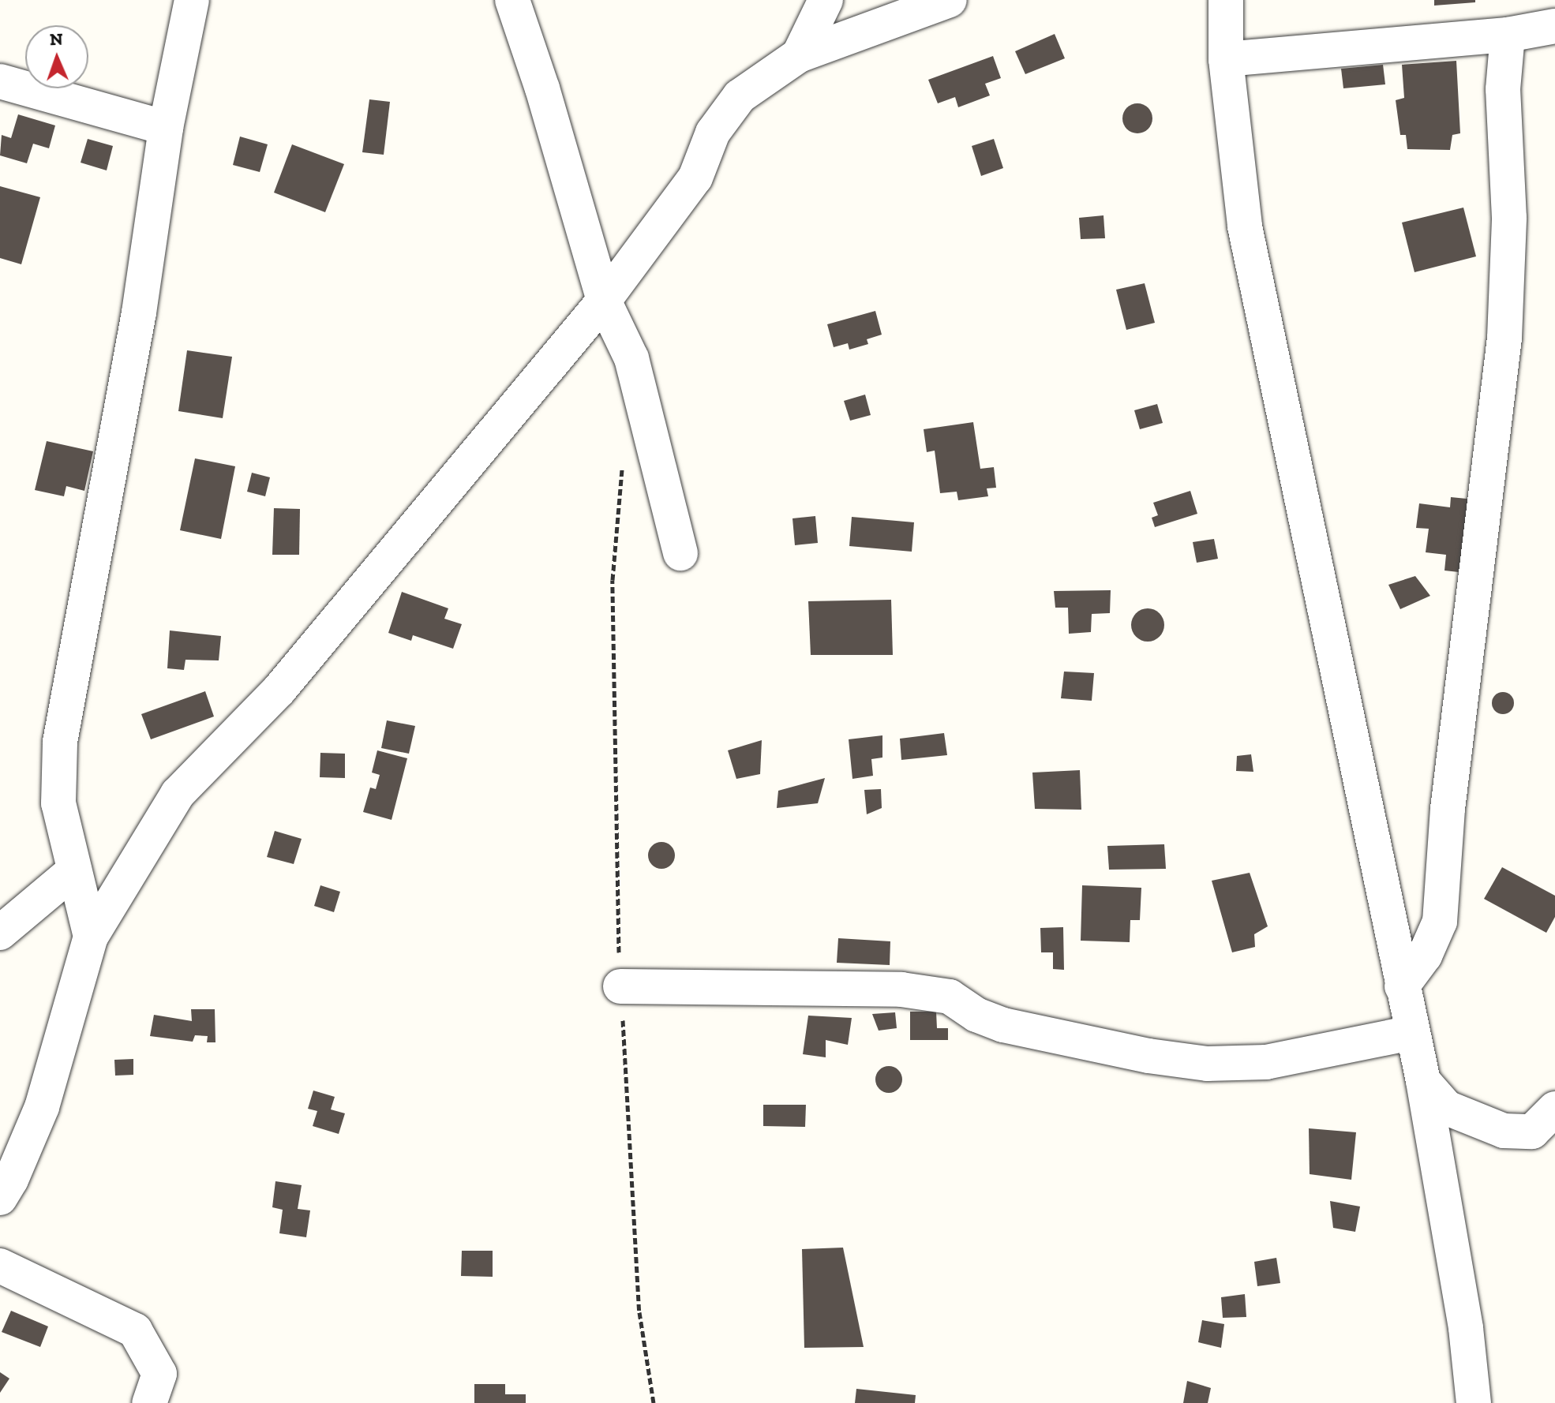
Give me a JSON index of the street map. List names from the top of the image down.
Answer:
{
  "north": "top"
}
